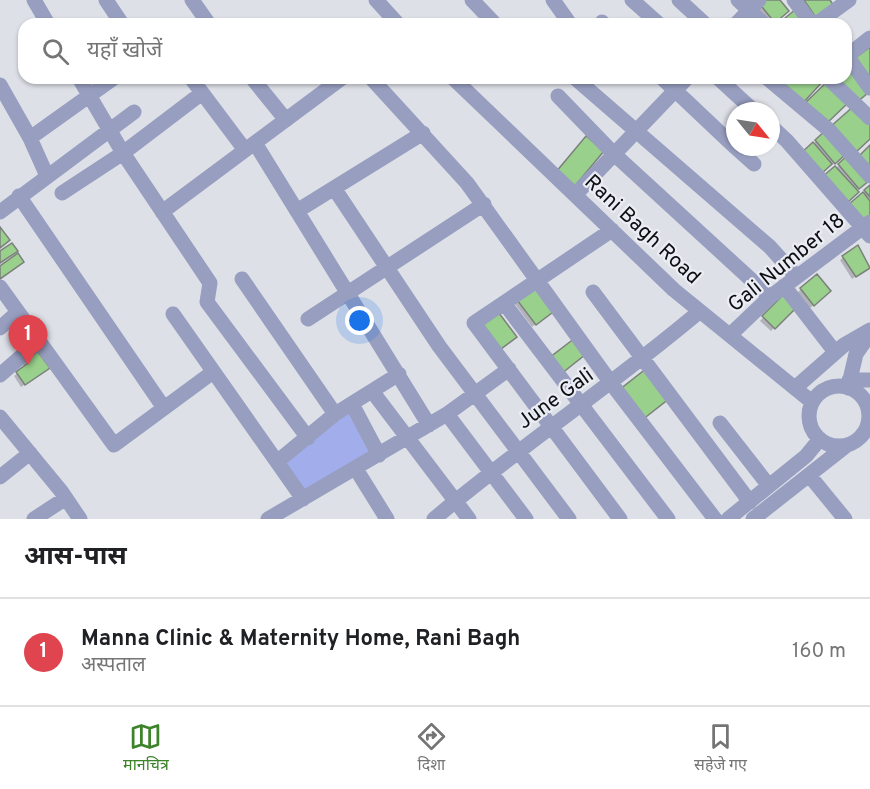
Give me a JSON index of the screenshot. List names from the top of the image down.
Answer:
{
  "streets": {
    "street": ["Rani Bagh Road", "Gali Number 18", "June Gali"]
  },
  "crossings": [
    ["Rani Bagh Road", "Gali Number 18"],
    ["Rani Bagh Road", "June Gali"]
  ],
  "north": "bottom right",
  "page": {
    "search": "यहाँ खोजें",
    "pins": "1",
    "heading": "आस-पास",
    "list": [
      {
        "mark": "1",
        "name": "Manna Clinic & Maternity Home, Rani Bagh",
        "note": "अस्पताल",
        "value": "160 m"
      }
    ],
    "nav": ["मानचित्र", "दिशा", "सहेजे गए"]
  }
}
